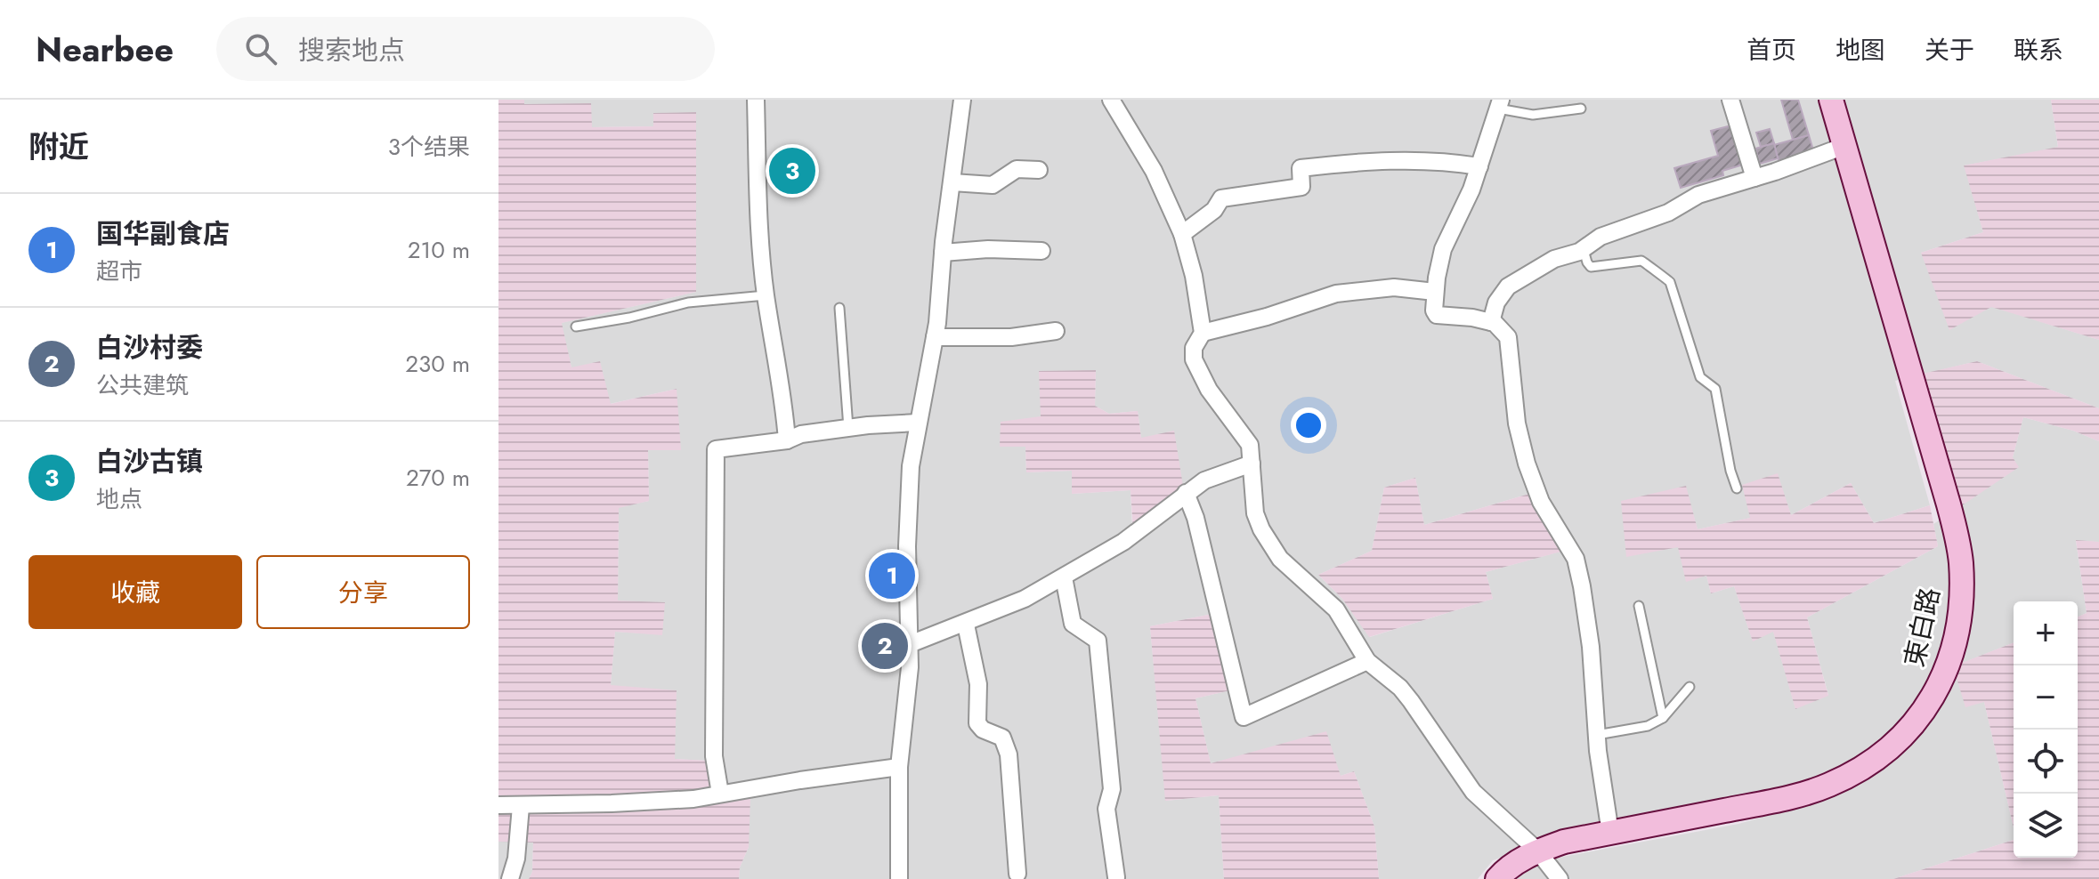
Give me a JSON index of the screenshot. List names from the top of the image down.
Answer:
{
  "streets": {
    "main road": ["束白路"]
  },
  "page": {
    "header": "Nearbee",
    "search": "搜索地点",
    "nav": [
      "首页",
      "地图",
      "关于",
      "联系"
    ],
    "heading": ["附近", "3个结果"],
    "pins": ["3", "1", "2"],
    "list": [
      {
        "mark": "1",
        "name": "国华副食店",
        "note": "超市",
        "value": "210 m"
      },
      {
        "mark": "2",
        "name": "白沙村委",
        "note": "公共建筑",
        "value": "230 m"
      },
      {
        "mark": "3",
        "name": "白沙古镇",
        "note": "地点",
        "value": "270 m"
      }
    ],
    "buttons": ["收藏", "分享"],
    "map_buttons": ["+", "−"]
  }
}
